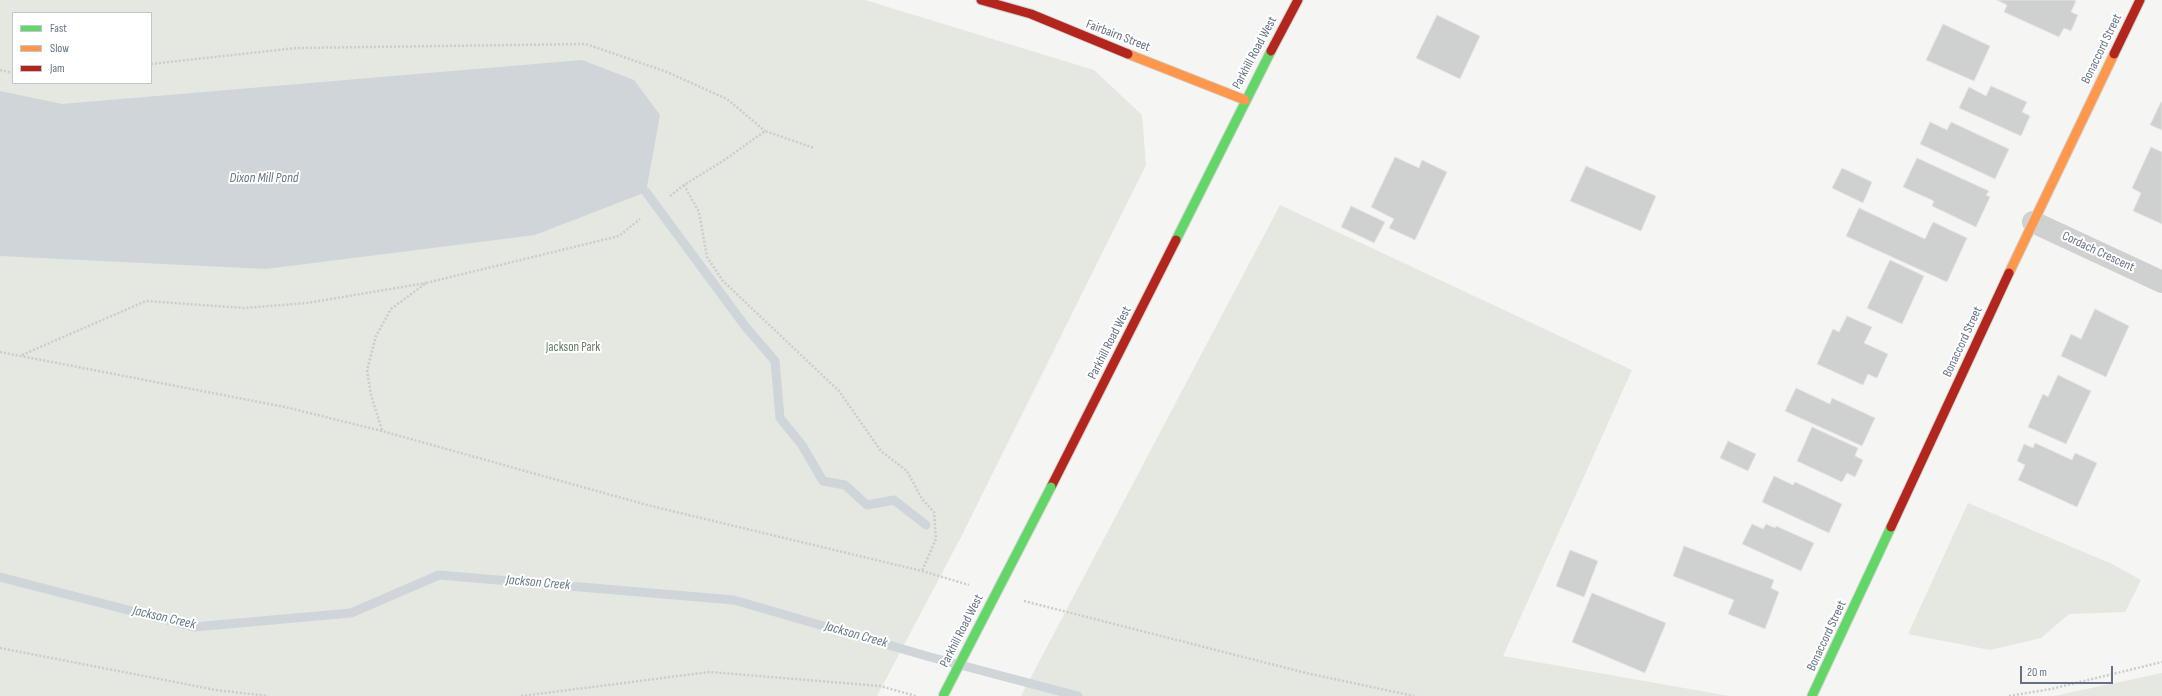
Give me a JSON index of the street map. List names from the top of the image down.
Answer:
{
  "streets": {
    "main road": ["Fairbairn Street", "Bonaccord Street", "Parkhill Road West"],
    "street": ["Cordach Crescent"]
  },
  "crossings": [
    ["Fairbairn Street", "Parkhill Road West"],
    ["Bonaccord Street", "Cordach Crescent"]
  ],
  "water": ["Dixon Mill Pond", "Jackson Creek"],
  "parks": ["Jackson Park"],
  "legend": ["Fast", "Slow", "Jam"],
  "scale_bar": "20 m"
}
